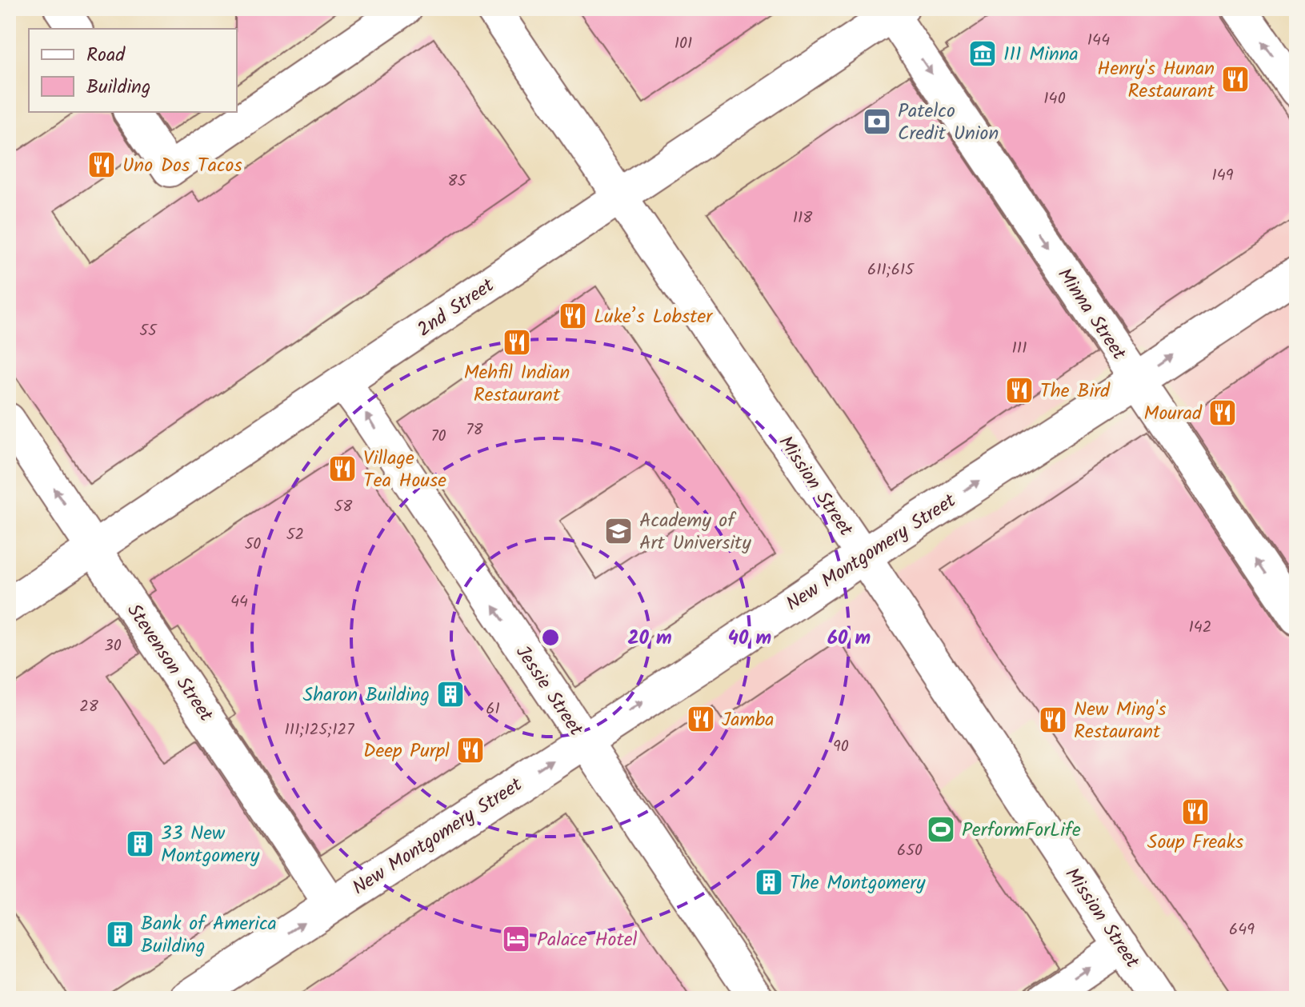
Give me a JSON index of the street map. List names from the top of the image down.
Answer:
{
  "streets": {
    "main road": ["New Montgomery Street"],
    "street": [
      "2nd Street",
      "Minna Street",
      "Mission Street",
      "Stevenson Street",
      "Jessie Street"
    ]
  },
  "crossings": [
    ["2nd Street", "Minna Street"],
    ["2nd Street", "Mission Street"],
    ["2nd Street", "Stevenson Street"],
    ["2nd Street", "Jessie Street"],
    ["Minna Street", "New Montgomery Street"],
    ["Mission Street", "New Montgomery Street"],
    ["New Montgomery Street", "Stevenson Street"],
    ["New Montgomery Street", "Jessie Street"]
  ],
  "one_way": ["New Montgomery Street", "Jessie Street"],
  "places": {
    "museum": ["111 Minna"],
    "restaurant": [
      "Henry's Hunan Restaurant",
      "Uno Dos Tacos",
      "Luke’s Lobster",
      "Mehfil Indian Restaurant",
      "The Bird",
      "Mourad",
      "Village Tea House",
      "Jamba",
      "New Ming's Restaurant",
      "Deep Purpl",
      "Soup Freaks"
    ],
    "bank": ["Patelco Credit Union"],
    "school or university": ["Academy of Art University"],
    "building": [
      "Sharon Building",
      "33 New Montgomery",
      "The Montgomery",
      "Bank of America Building"
    ],
    "sports": ["PerformForLife"],
    "hotel": ["Palace Hotel"]
  },
  "house_numbers": [
    "144",
    "101",
    "140",
    "149",
    "85",
    "118",
    "611;615",
    "55",
    "111",
    "78",
    "70",
    "58",
    "52",
    "50",
    "44",
    "142",
    "30",
    "28",
    "61",
    "111;125;127",
    "90",
    "650",
    "649"
  ],
  "legend": ["Road", "Building"],
  "rings": ["20 m", "40 m", "60 m"]
}
